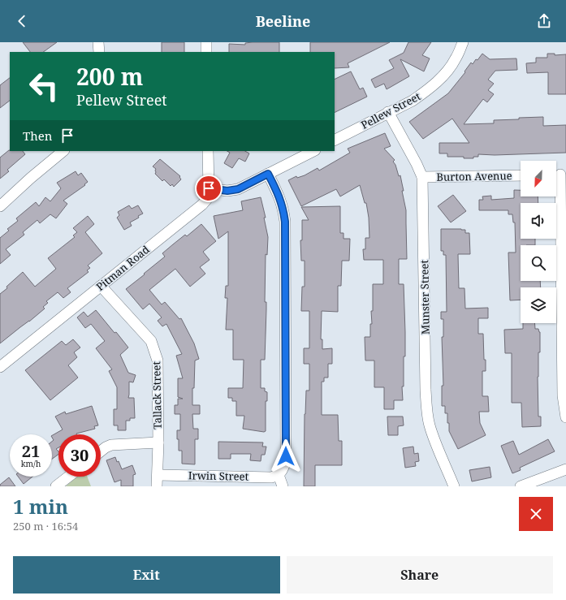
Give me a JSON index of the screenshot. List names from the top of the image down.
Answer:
{
  "streets": {
    "street": [
      "Pellew Street",
      "Burton Avenue",
      "Pitman Road",
      "Munster Street",
      "Tallack Street",
      "Irwin Street"
    ]
  },
  "crossings": [
    ["Pellew Street", "Munster Street"],
    ["Burton Avenue", "Munster Street"],
    ["Pitman Road", "Tallack Street"],
    ["Tallack Street", "Irwin Street"]
  ],
  "north": "bottom left",
  "page": {
    "header": "Beeline",
    "turn": ["200 m", "Pellew Street"],
    "then": "Then",
    "speed": "21 km/h",
    "limit": "30",
    "heading": ["1 min", "250 m · 16:54"],
    "buttons": ["Exit", "Share"]
  }
}
